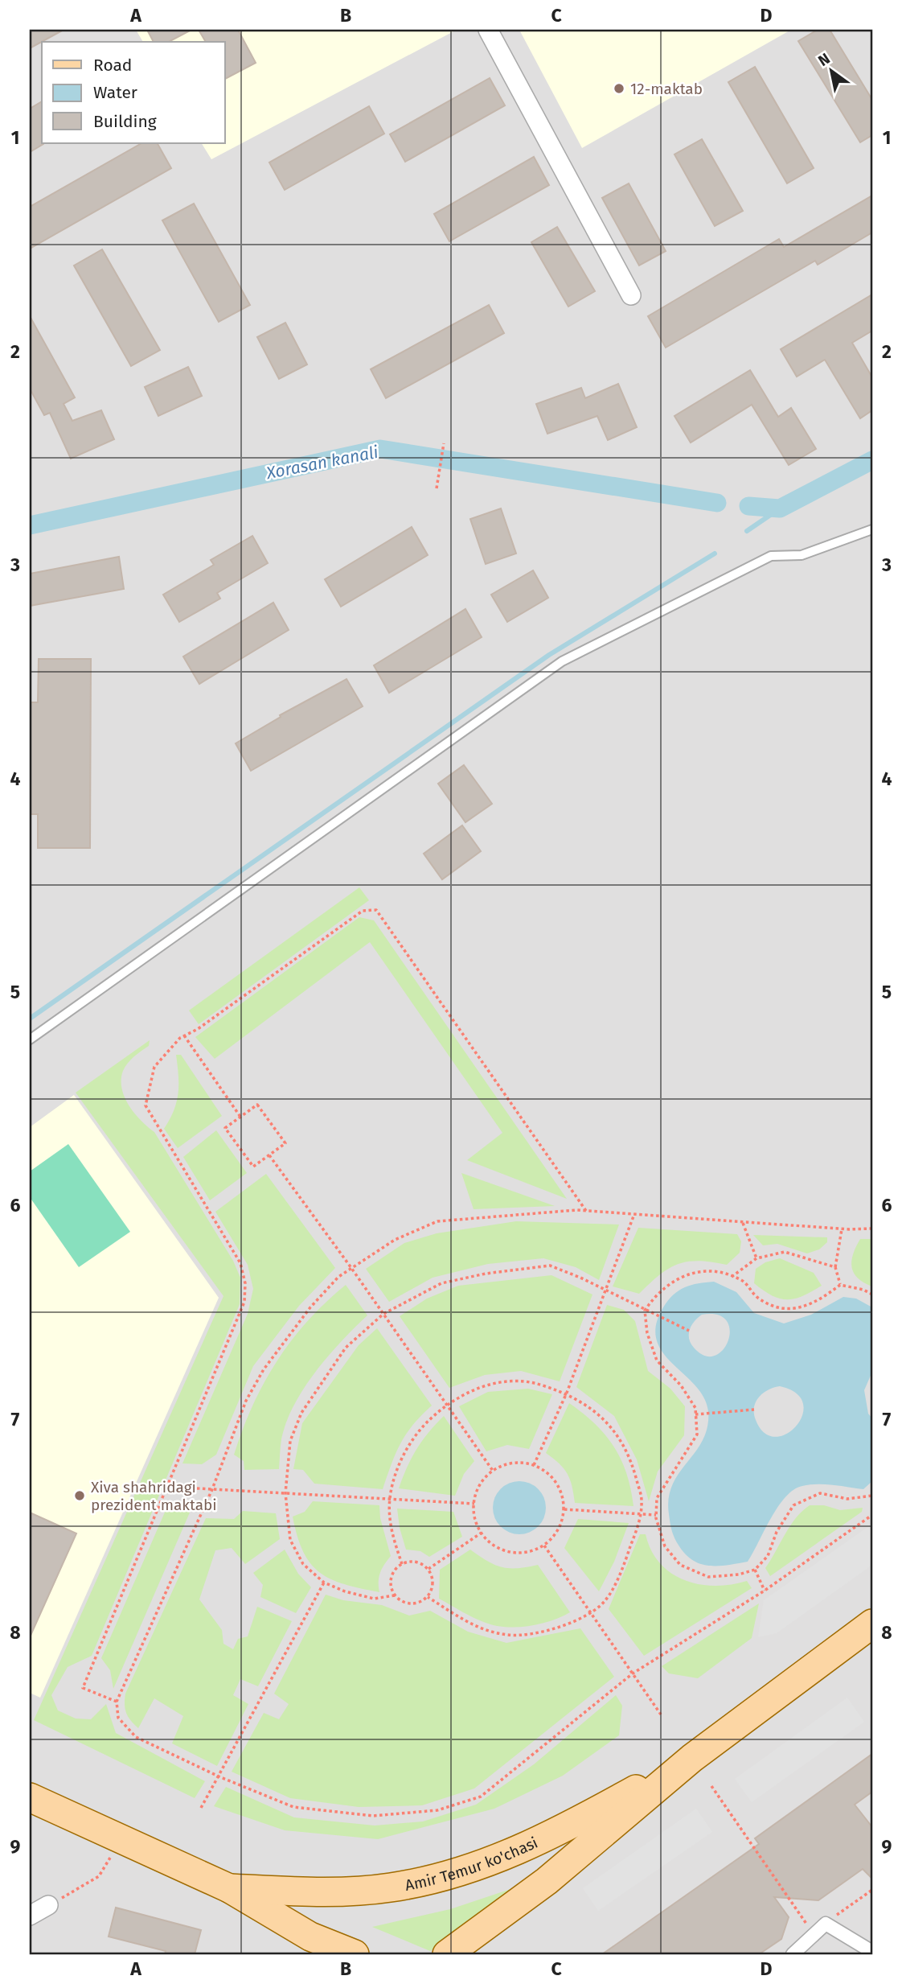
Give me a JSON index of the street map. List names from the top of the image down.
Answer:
{
  "streets": {
    "main road": ["Amir Temur ko'chasi"]
  },
  "water": ["Xorasan kanali"],
  "places": ["12-maktab", "Xiva shahridagi prezident maktabi"],
  "legend": ["Road", "Water", "Building"],
  "north": "top left",
  "grid": {
    "columns": [
      "A",
      "B",
      "C",
      "D"
    ],
    "rows": [
      "1",
      "2",
      "3",
      "4",
      "5",
      "6",
      "7",
      "8",
      "9"
    ]
  }
}
